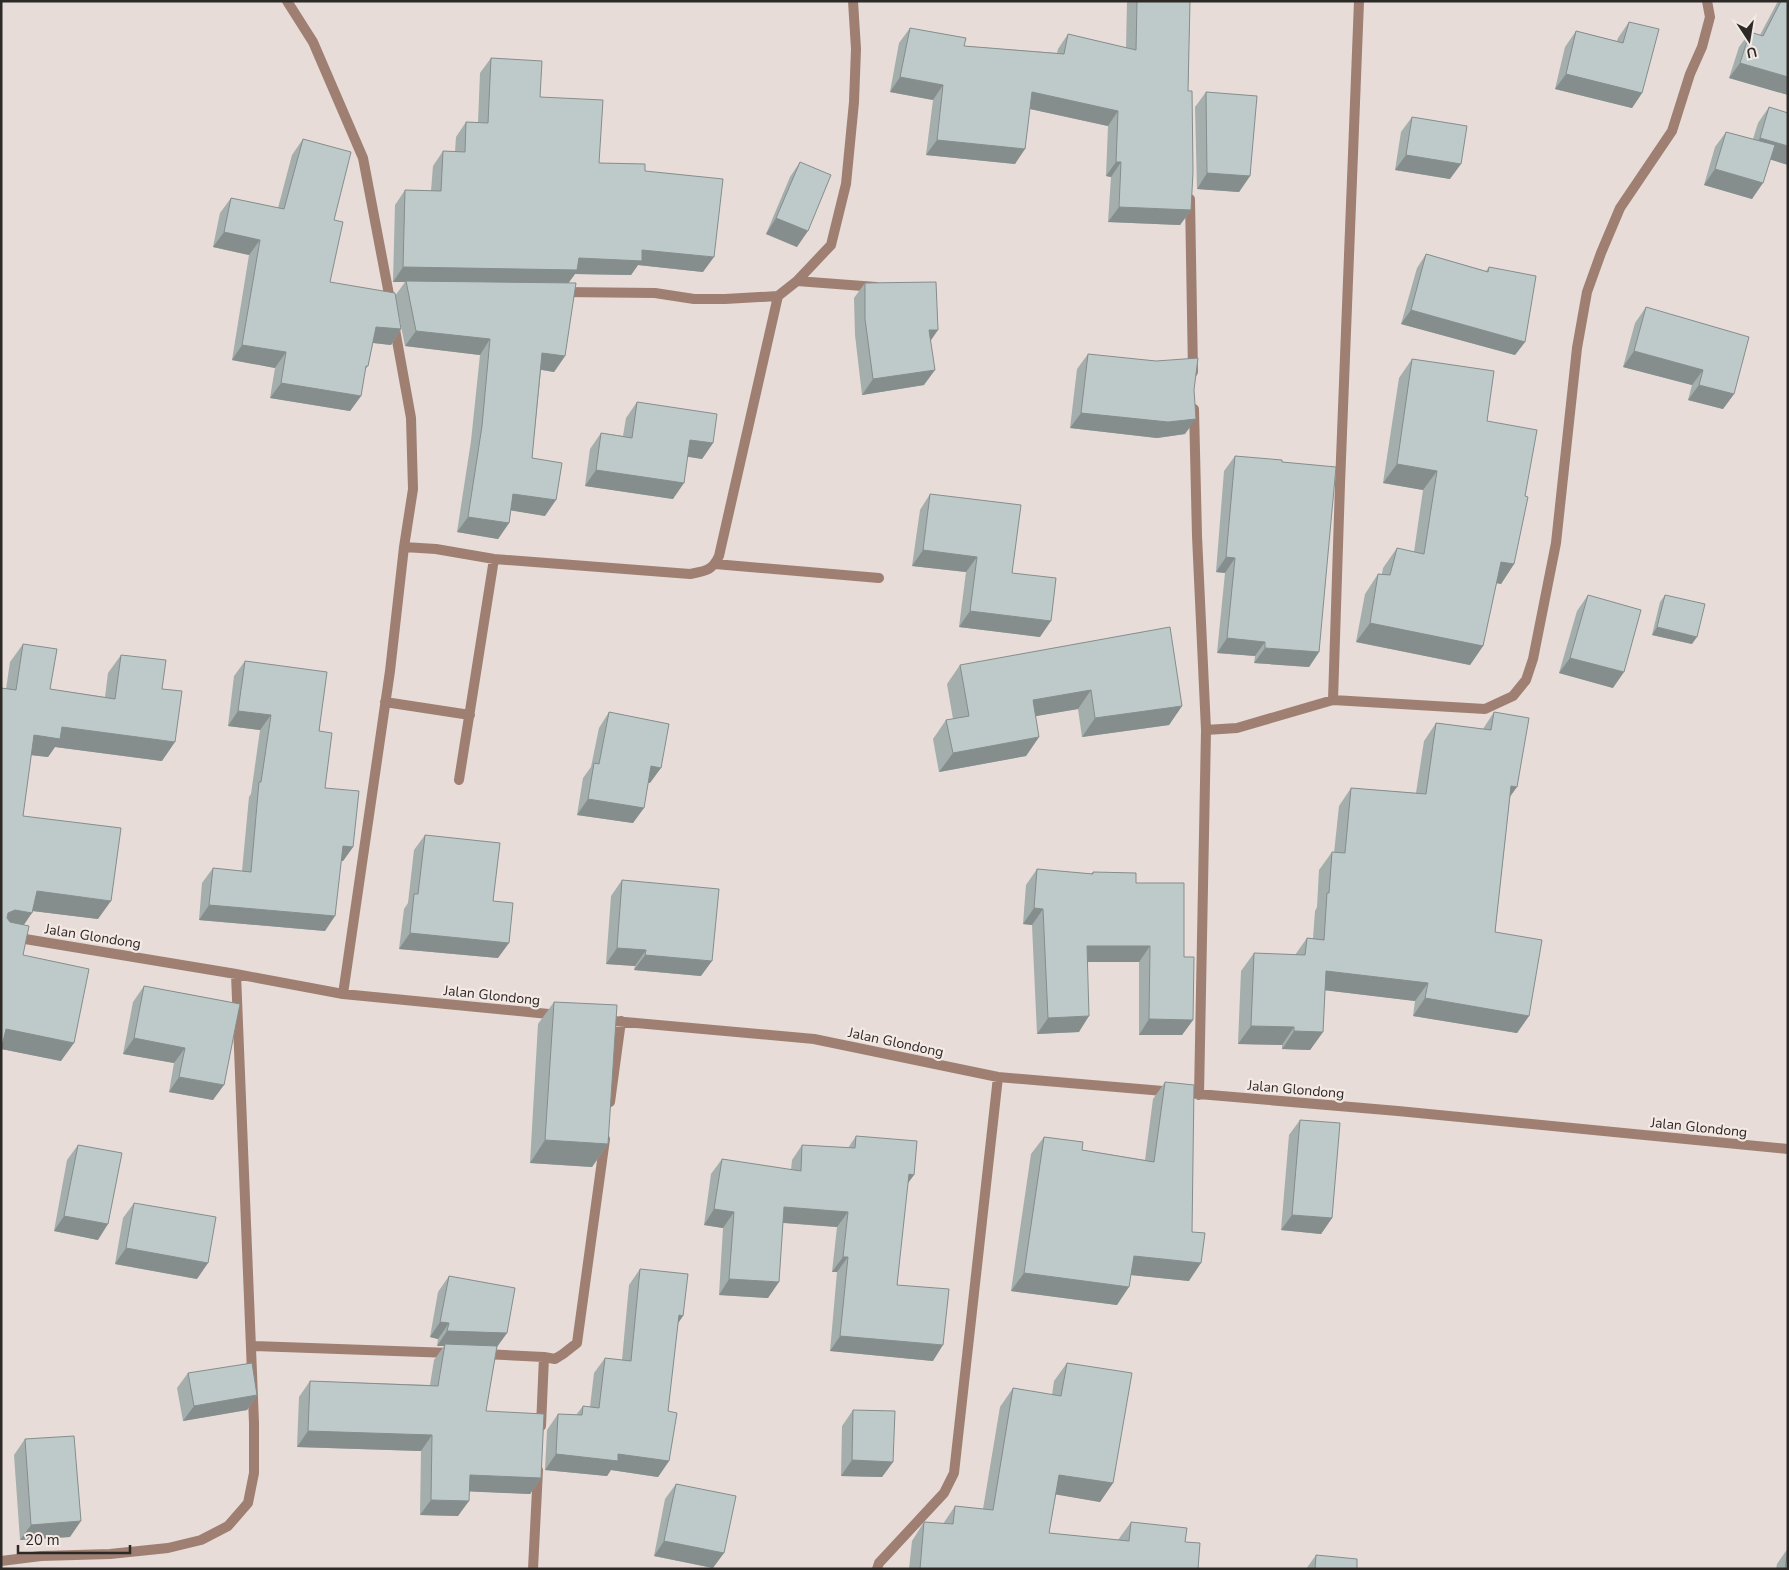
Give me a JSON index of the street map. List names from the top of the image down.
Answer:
{
  "streets": {
    "street": ["Jalan Glondong"]
  },
  "scale_bar": "20 m",
  "north": "bottom"
}
